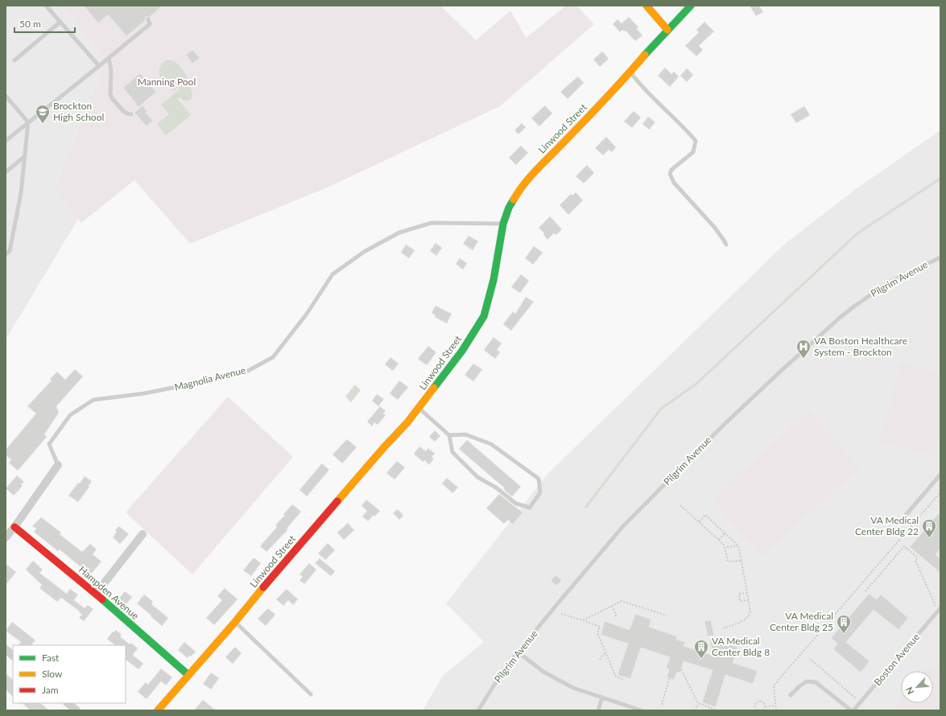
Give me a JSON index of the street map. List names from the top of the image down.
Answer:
{
  "streets": {
    "street": ["Linwood Street", "Magnolia Avenue", "Hampden Avenue"],
    "lane": ["Pilgrim Avenue", "Boston Avenue"]
  },
  "crossings": [
    ["Linwood Street", "Magnolia Avenue"],
    ["Linwood Street", "Hampden Avenue"],
    ["Magnolia Avenue", "Hampden Avenue"]
  ],
  "parks": ["Manning Pool"],
  "places": {
    "school or university": ["Brockton High School"],
    "hospital": ["VA Boston Healthcare System - Brockton"],
    "building": ["VA Medical Center Bldg 22", "VA Medical Center Bldg 25", "VA Medical Center Bldg 8"]
  },
  "legend": ["Fast", "Slow", "Jam"],
  "scale_bar": "50 m",
  "north": "bottom left"
}
